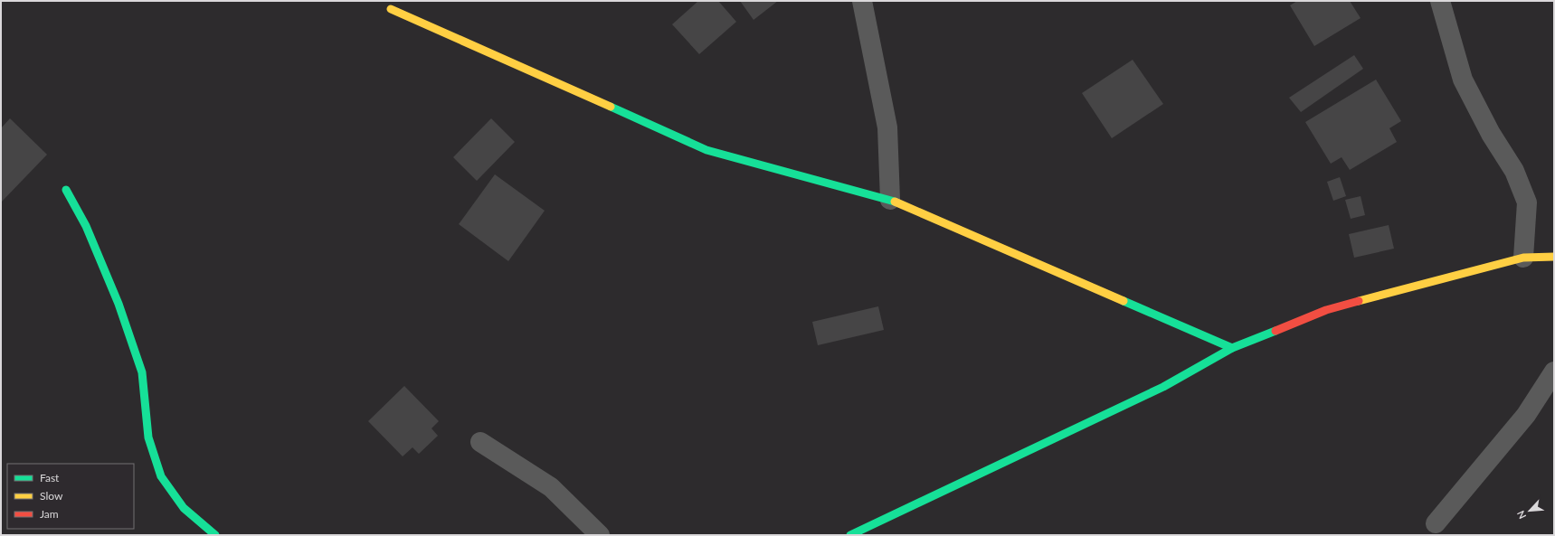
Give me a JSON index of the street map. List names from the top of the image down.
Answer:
{
  "legend": ["Fast", "Slow", "Jam"],
  "north": "bottom left"
}
